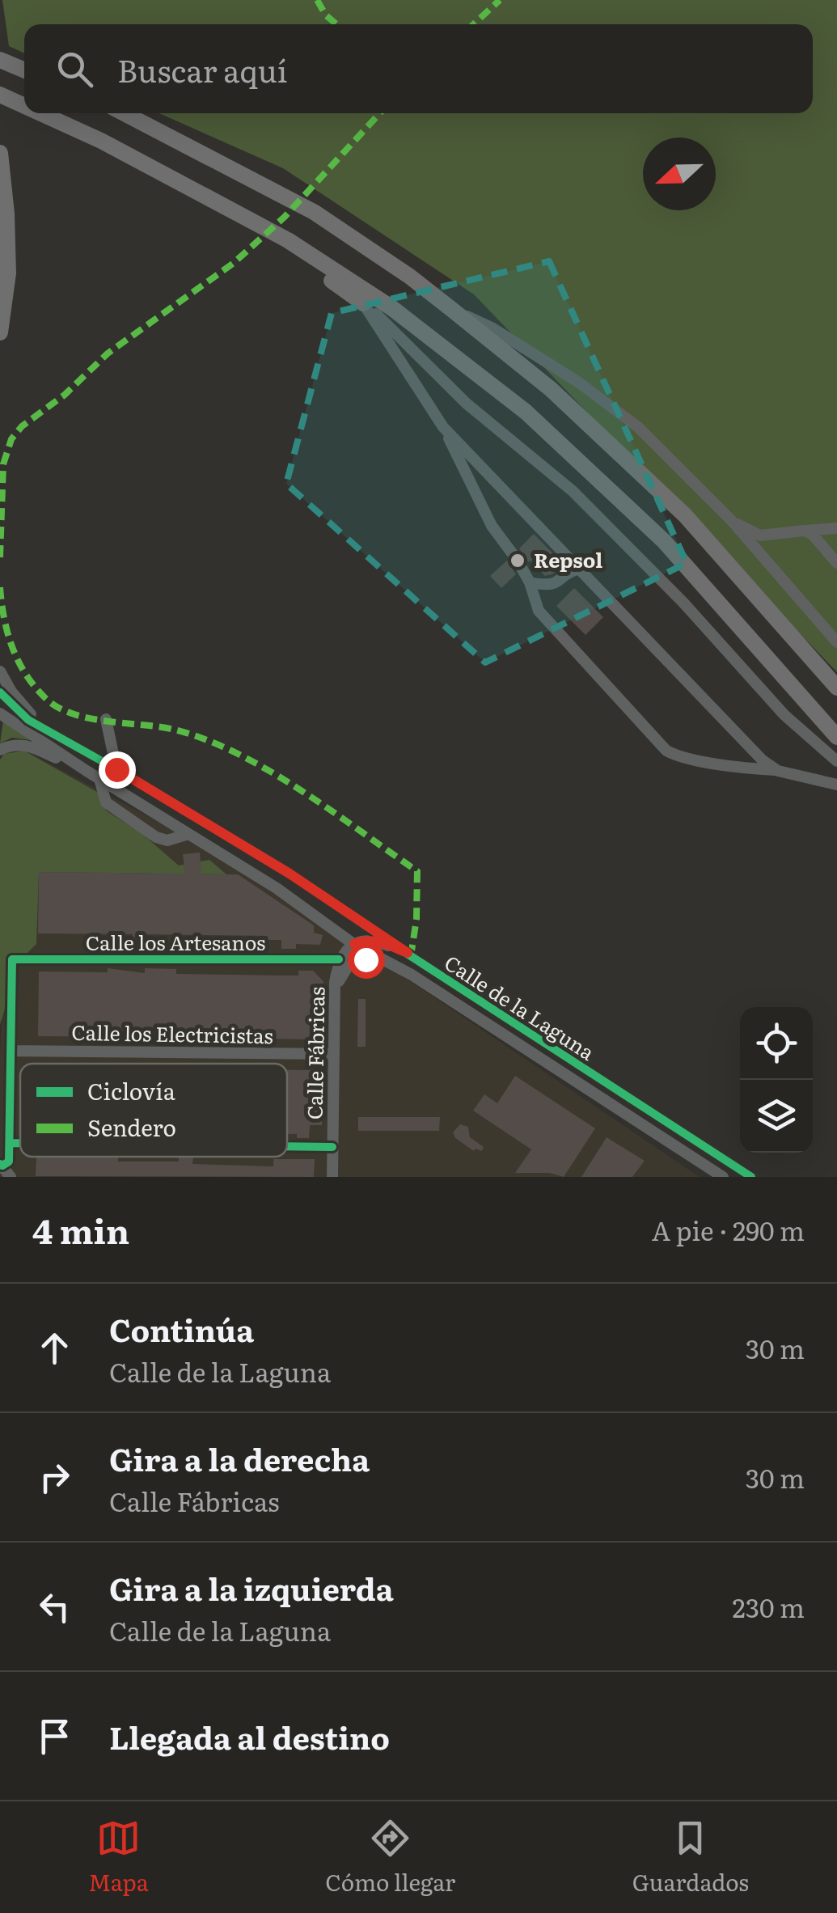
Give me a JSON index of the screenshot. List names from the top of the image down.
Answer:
{
  "streets": {
    "street": [
      "Calle los Artesanos",
      "Calle de la Laguna",
      "Calle los Electricistas",
      "Calle Fábricas"
    ]
  },
  "crossings": [
    ["Calle los Artesanos", "Calle los Electricistas"],
    ["Calle los Artesanos", "Calle Fábricas"],
    ["Calle de la Laguna", "Calle Fábricas"],
    ["Calle los Electricistas", "Calle Fábricas"]
  ],
  "places": ["Repsol"],
  "legend": ["Ciclovía", "Sendero"],
  "north": "left",
  "page": {
    "search": "Buscar aquí",
    "heading": ["4 min", "A pie · 290 m"],
    "list": [
      ["Continúa", "Calle de la Laguna", "30 m"],
      ["Gira a la derecha", "Calle Fábricas", "30 m"],
      ["Gira a la izquierda", "Calle de la Laguna", "230 m"],
      "Llegada al destino"
    ],
    "nav": ["Mapa", "Cómo llegar", "Guardados"]
  }
}
